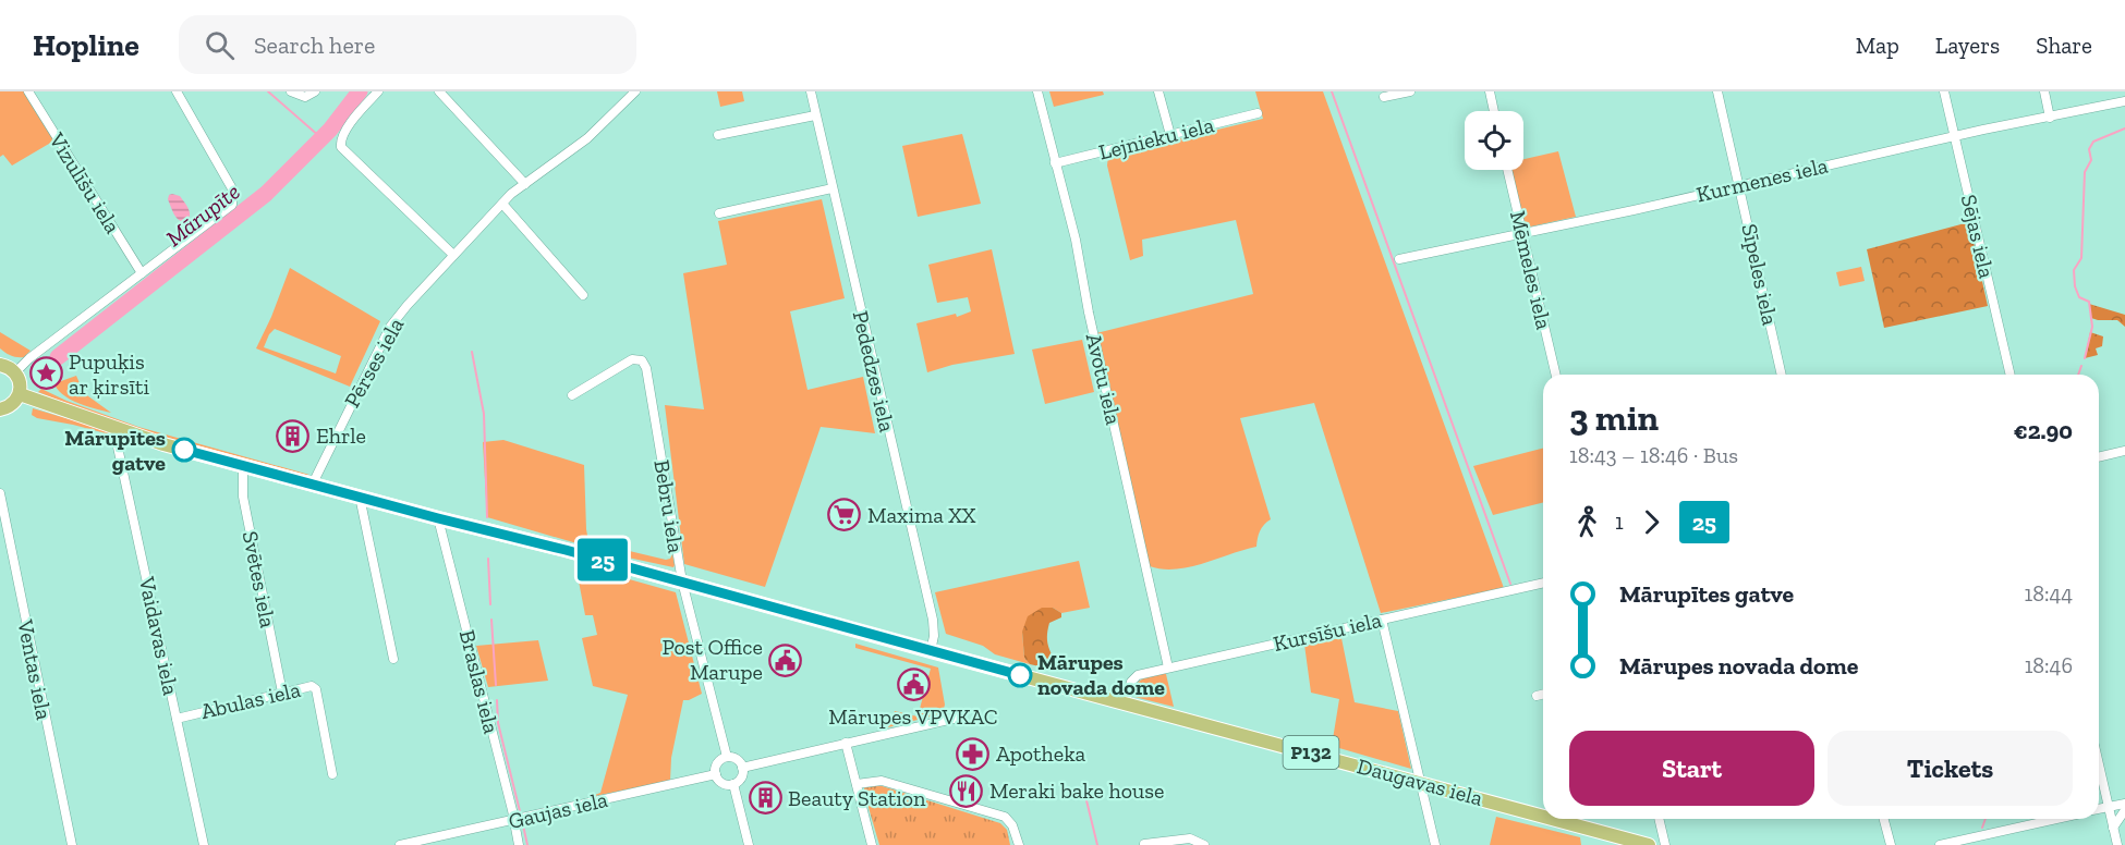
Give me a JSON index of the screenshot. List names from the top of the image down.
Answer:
{
  "streets": {
    "main road": ["P132", "Daugavas iela"],
    "street": [
      "Lejnieku iela",
      "Kurmenes iela",
      "Vizulīšu iela",
      "Sējas iela",
      "Mēmeles iela",
      "Sīpeles iela",
      "Pērses iela",
      "Pededzes iela",
      "Avotu iela",
      "Bebru iela",
      "Svētes iela",
      "Kursīšu iela",
      "Vaidavas iela",
      "Ventas iela",
      "Braslas iela",
      "Abulas iela",
      "Gaujas iela"
    ]
  },
  "crossings": [
    ["Lejnieku iela", "Avotu iela"],
    ["Kurmenes iela", "Sējas iela"],
    ["Kurmenes iela", "Mēmeles iela"],
    ["Kurmenes iela", "Sīpeles iela"],
    ["Pērses iela", "Daugavas iela"],
    ["Pededzes iela", "Daugavas iela"],
    ["Avotu iela", "Kursīšu iela"],
    ["Bebru iela", "Daugavas iela"],
    ["Bebru iela", "Gaujas iela"],
    ["Svētes iela", "Abulas iela"],
    ["Svētes iela", "Daugavas iela"],
    ["Kursīšu iela", "Daugavas iela"],
    ["Vaidavas iela", "Abulas iela"],
    ["Vaidavas iela", "Daugavas iela"],
    ["Braslas iela", "Daugavas iela"],
    ["Braslas iela", "Gaujas iela"]
  ],
  "water": ["Mārupīte"],
  "places": {
    "place": ["Pupuķis ar ķirsīti"],
    "building": ["Ehrle", "Beauty Station"],
    "other": ["Mārupītes gatve", "Mārupes novada dome"],
    "supermarket": ["Maxima XX"],
    "public building": ["Post Office Marupe", "Mārupes VPVKAC"],
    "pharmacy": ["Apotheka"],
    "restaurant": ["Meraki bake house"]
  },
  "lines": ["bus line 25"],
  "page": {
    "header": "Hopline",
    "search": "Search here",
    "nav": ["Map", "Layers", "Share"],
    "on_map": "25",
    "heading": ["3 min", "18:43 – 18:46 · Bus", "€2.90"],
    "legs": ["1", "25"],
    "list": [
      {
        "name": "Mārupītes gatve",
        "value": "18:44"
      },
      {
        "name": "Mārupes novada dome",
        "value": "18:46"
      }
    ],
    "buttons": ["Start", "Tickets"]
  }
}
